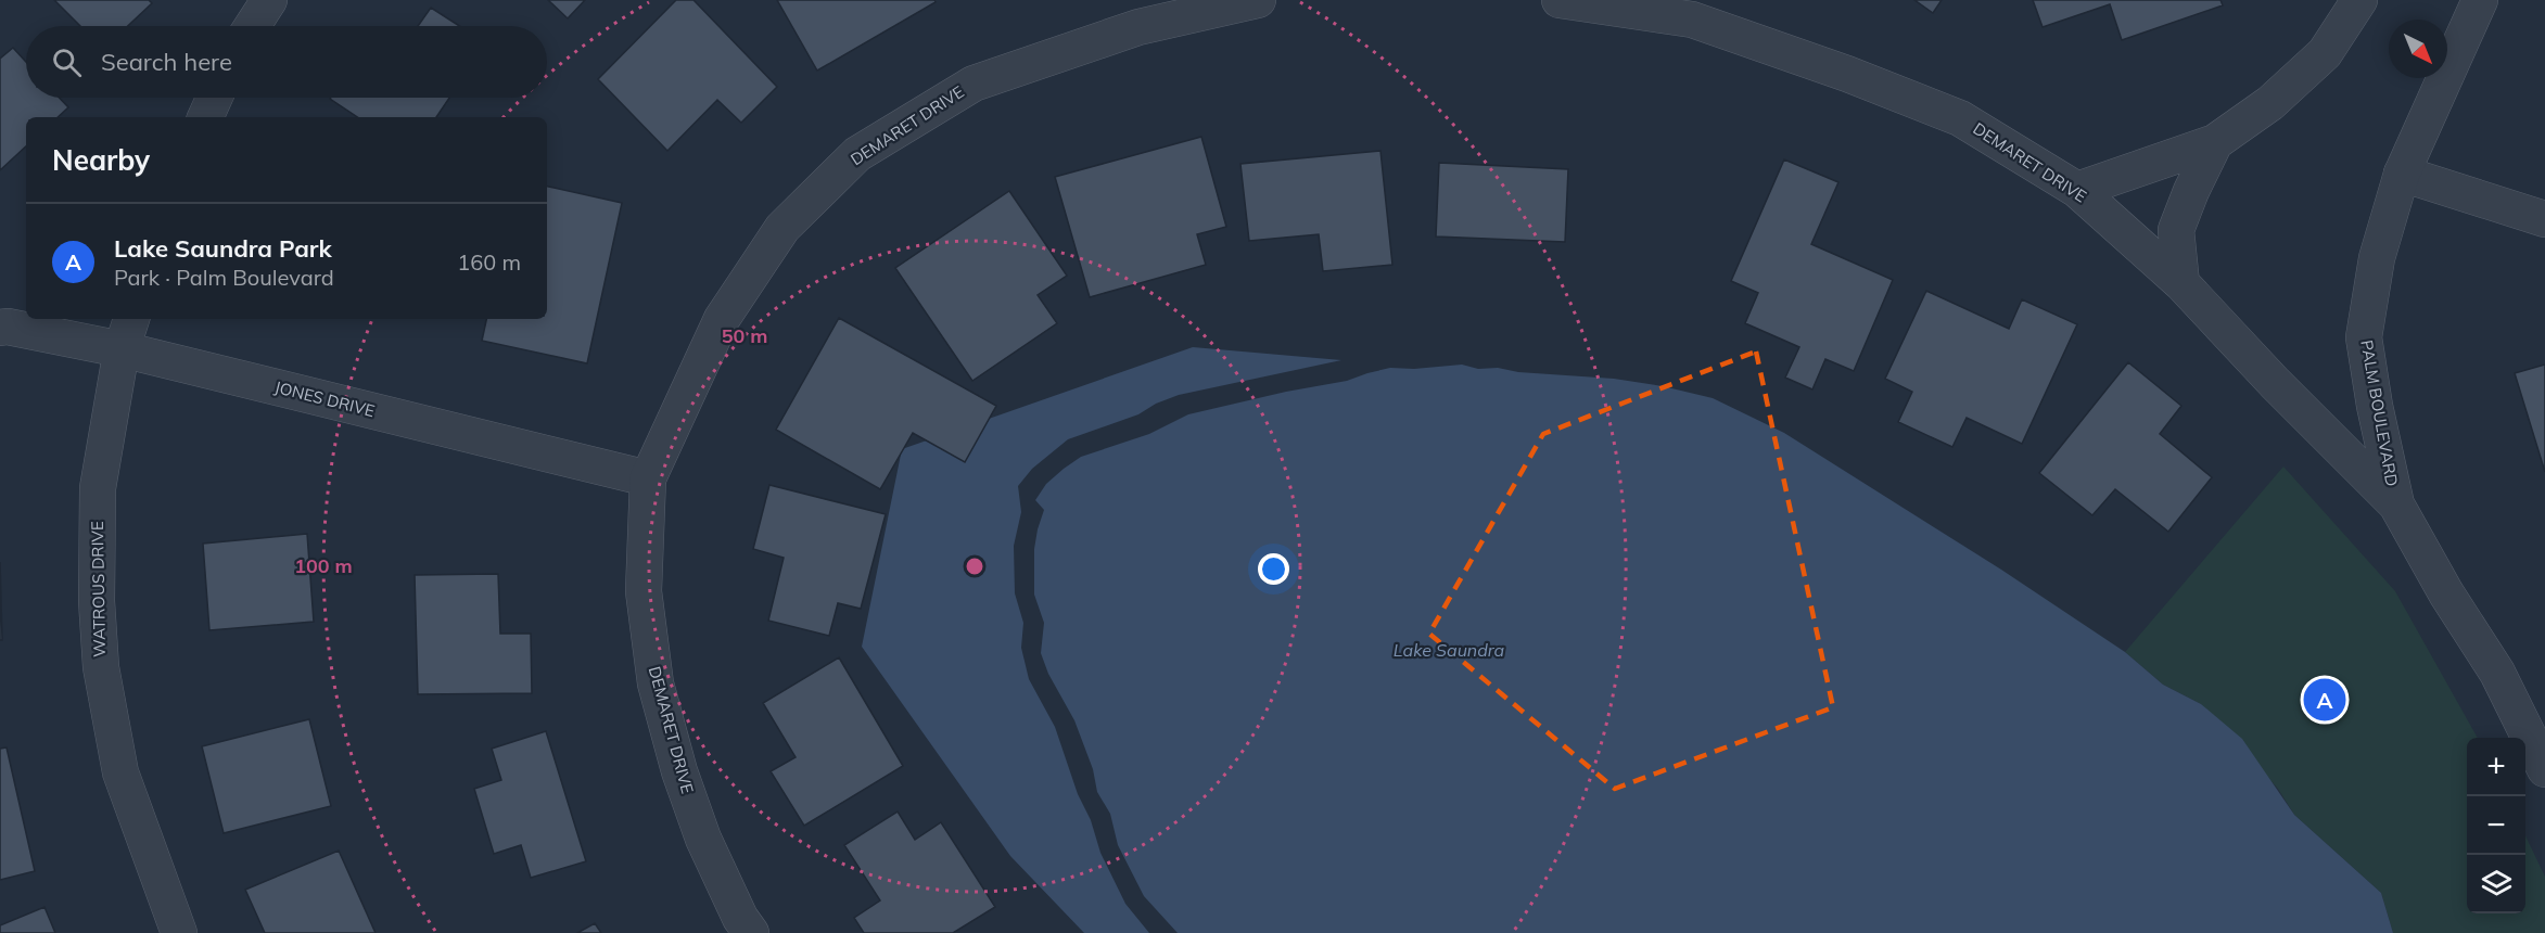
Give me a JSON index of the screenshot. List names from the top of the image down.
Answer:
{
  "streets": {
    "street": [
      "DEMARET DRIVE",
      "JONES DRIVE",
      "PALM BOULEVARD",
      "WATROUS DRIVE"
    ]
  },
  "crossings": [
    ["DEMARET DRIVE", "JONES DRIVE"],
    ["DEMARET DRIVE", "PALM BOULEVARD"],
    ["JONES DRIVE", "WATROUS DRIVE"]
  ],
  "water": ["Lake Saundra"],
  "north": "bottom right",
  "page": {
    "search": "Search here",
    "heading": "Nearby",
    "list": [
      {
        "mark": "A",
        "name": "Lake Saundra Park",
        "note": "Park · Palm Boulevard",
        "value": "160 m"
      }
    ],
    "pins": "A",
    "map_buttons": ["+", "−"]
  },
  "rings": ["50 m", "100 m"]
}
